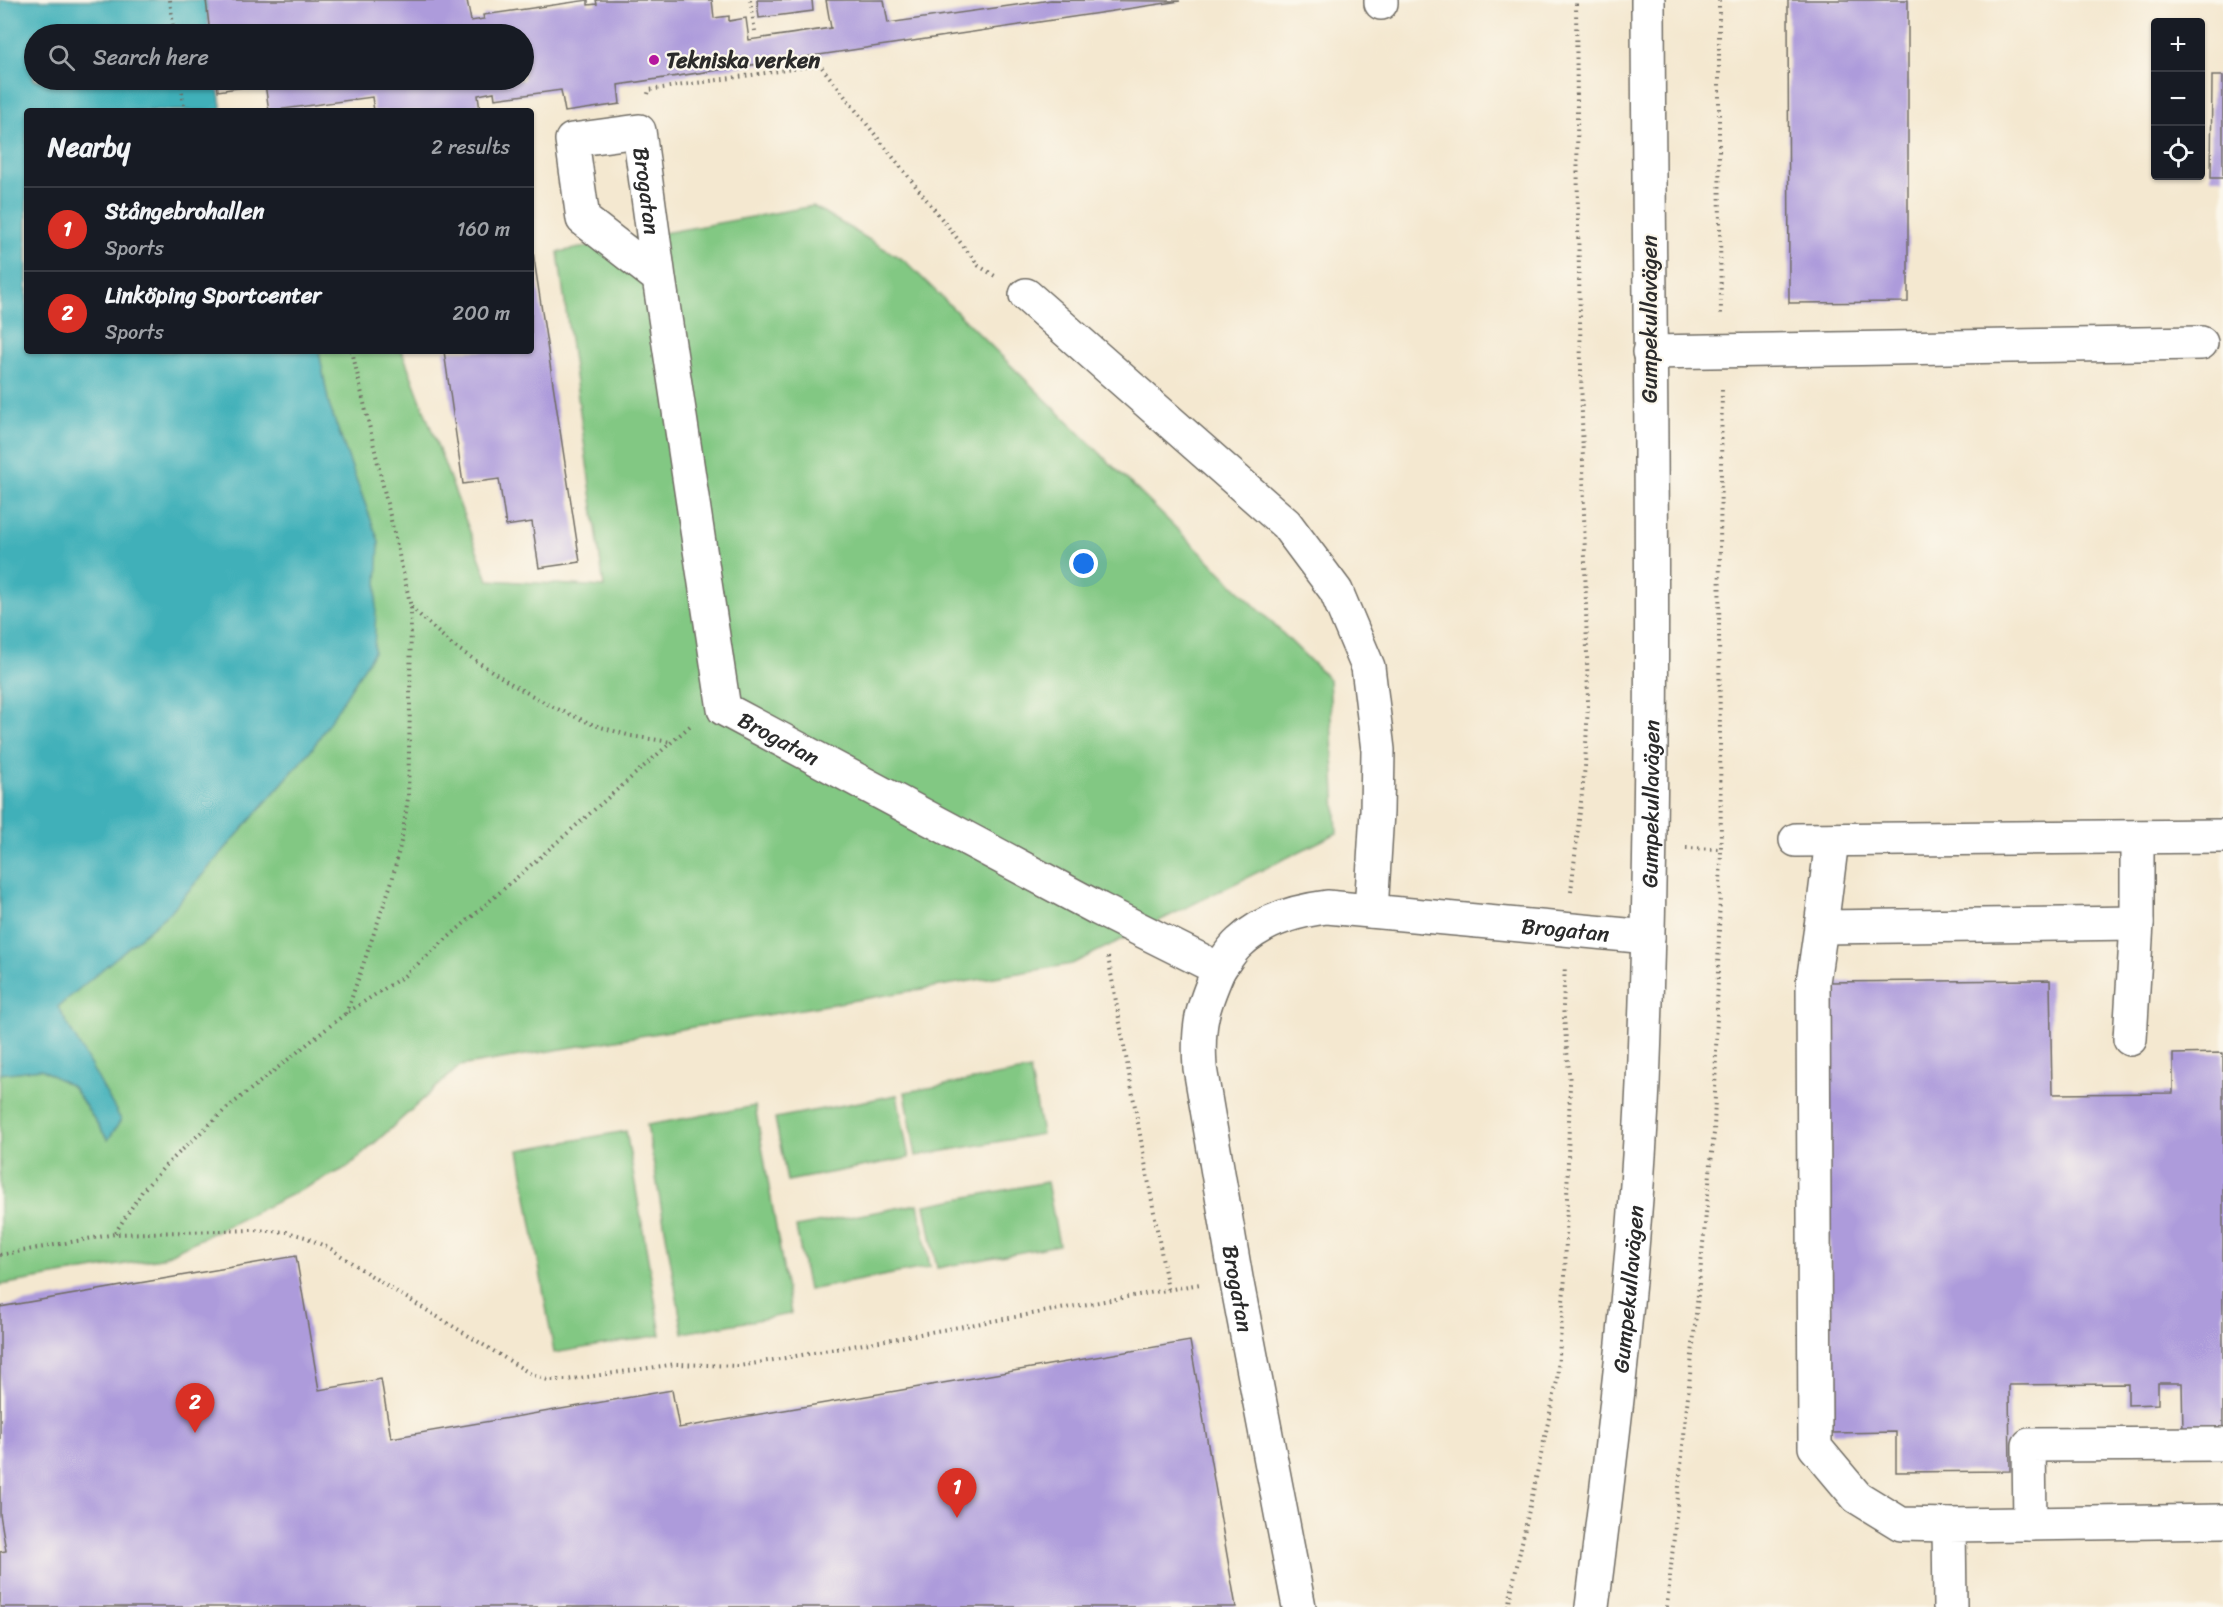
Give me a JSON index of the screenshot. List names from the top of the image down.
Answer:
{
  "streets": {
    "street": ["Brogatan", "Gumpekullavägen"]
  },
  "crossings": [
    ["Brogatan", "Gumpekullavägen"]
  ],
  "places": ["Tekniska verken"],
  "page": {
    "map_buttons": ["+", "−"],
    "search": "Search here",
    "heading": ["Nearby", "2 results"],
    "list": [
      {
        "mark": "1",
        "name": "Stångebrohallen",
        "note": "Sports",
        "value": "160 m"
      },
      {
        "mark": "2",
        "name": "Linköping Sportcenter",
        "note": "Sports",
        "value": "200 m"
      }
    ],
    "pins": ["2", "1"]
  }
}
